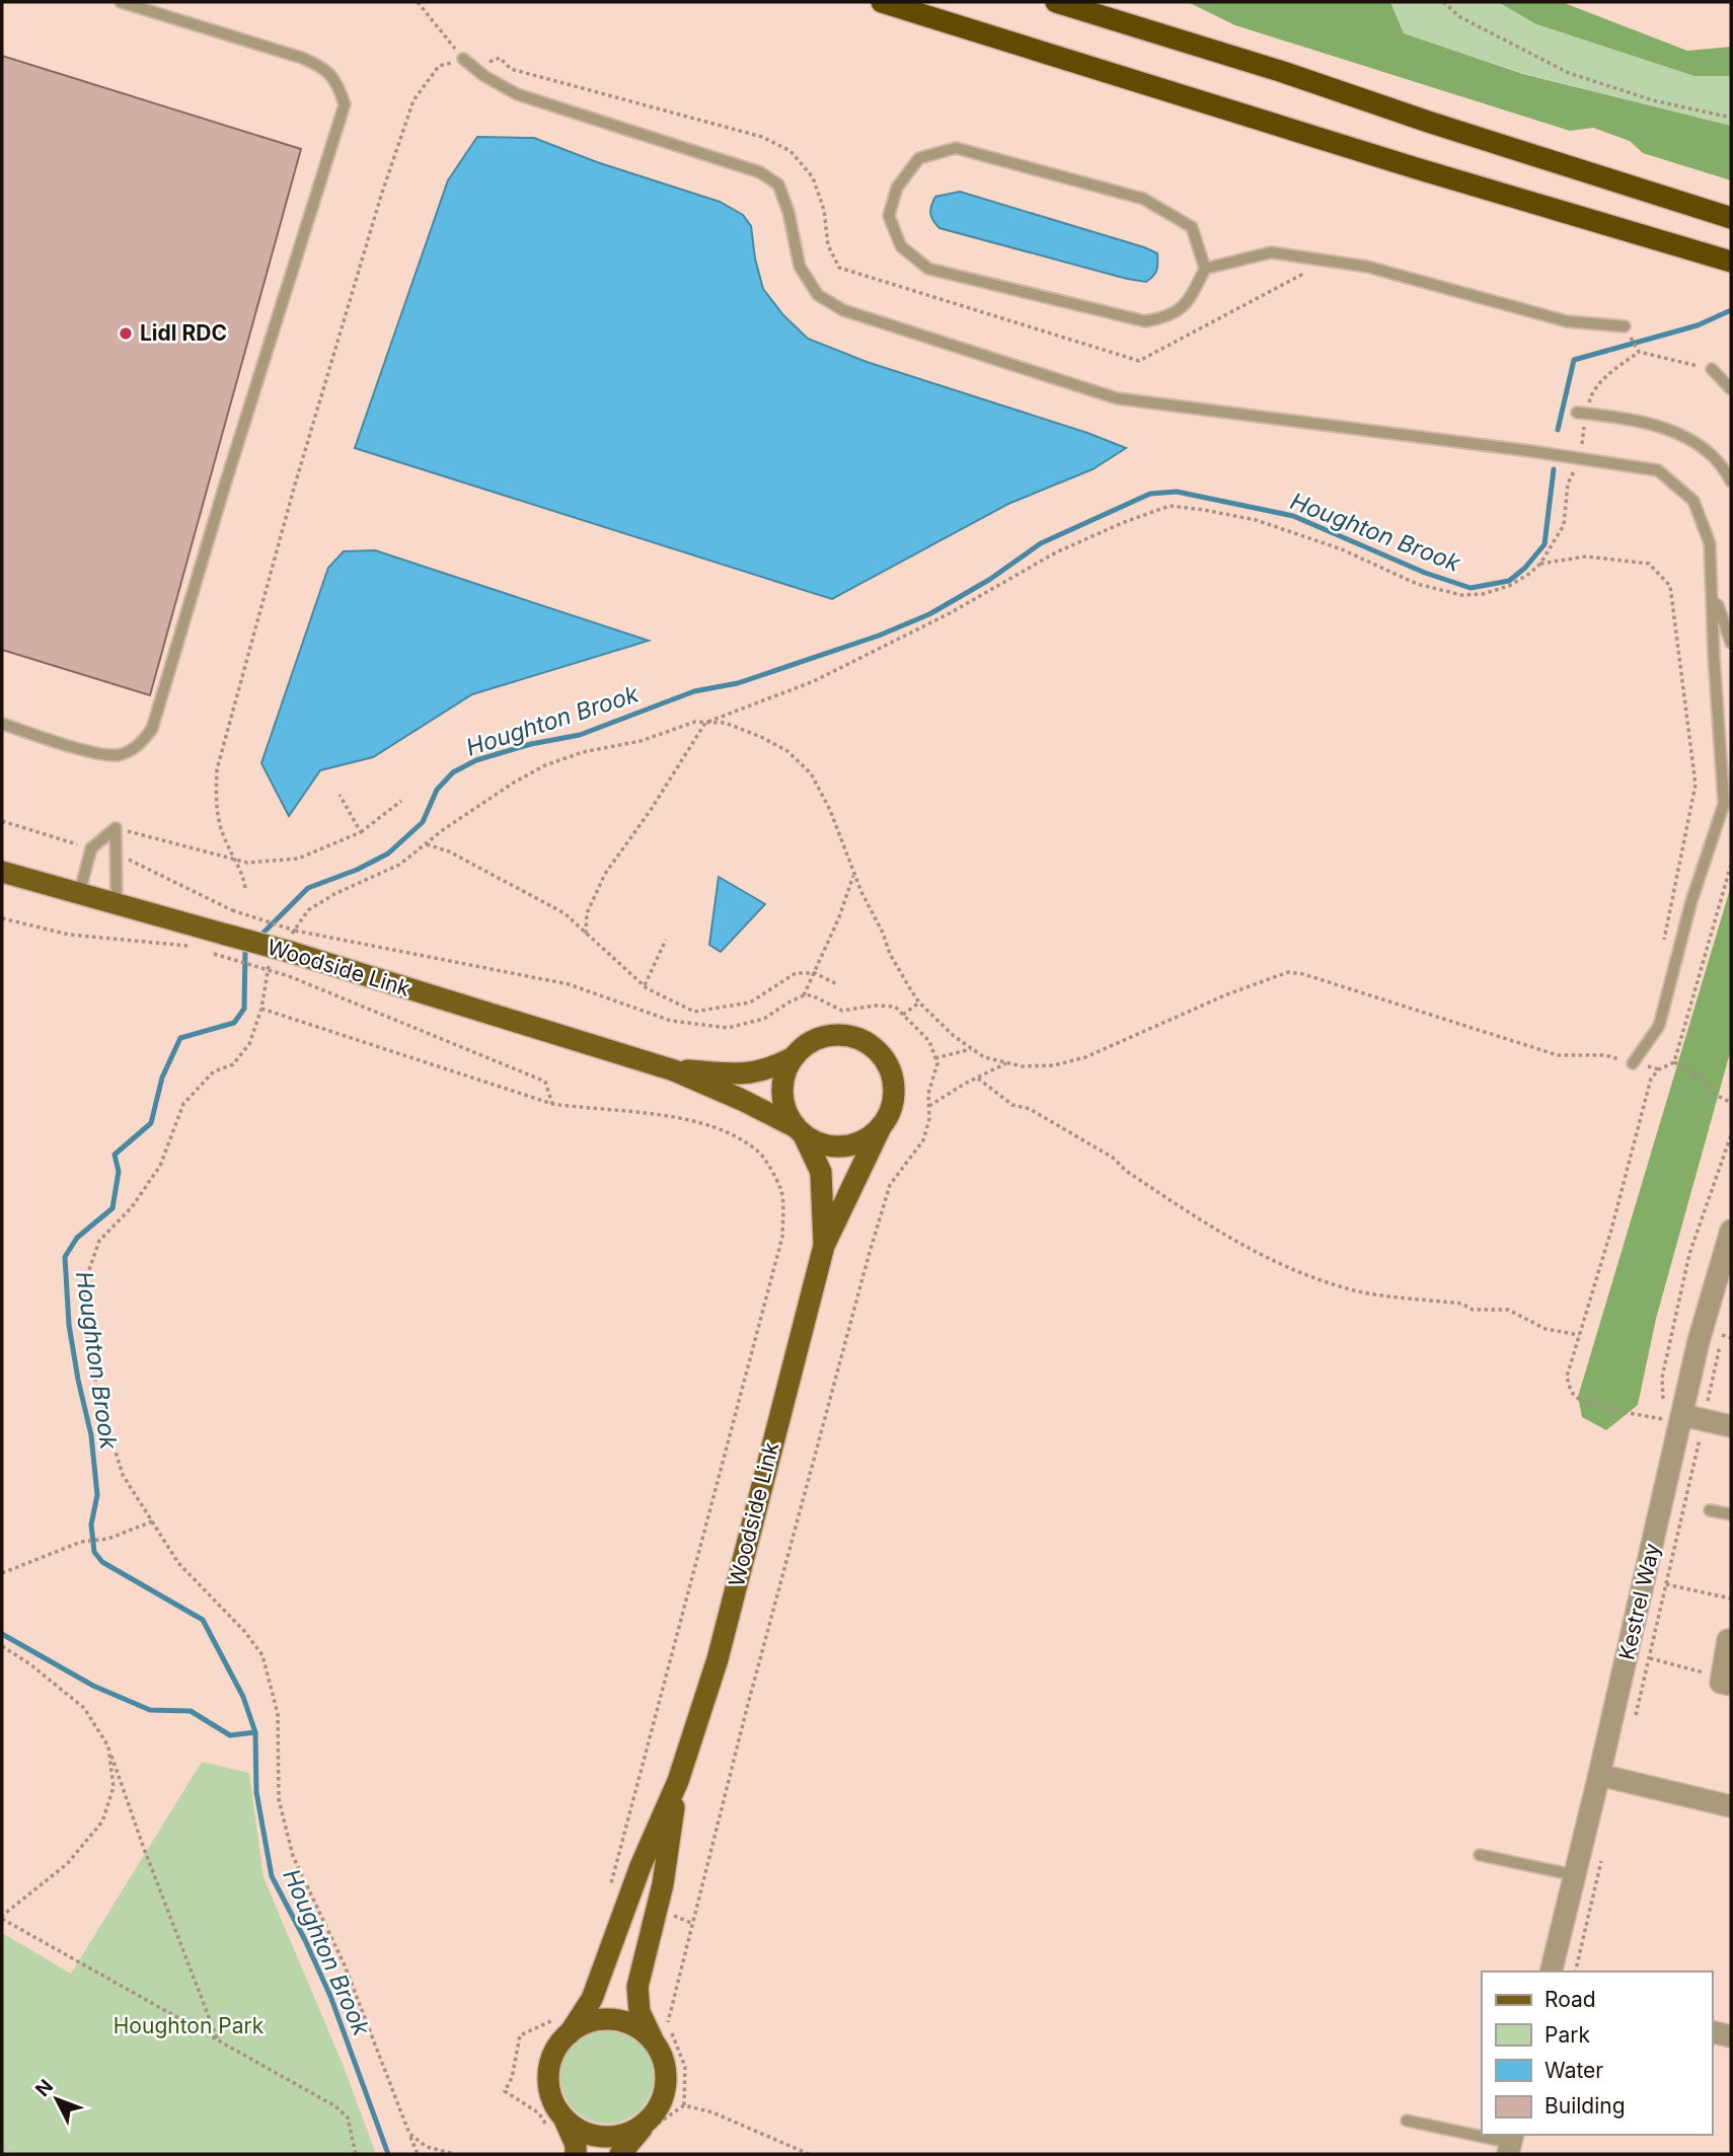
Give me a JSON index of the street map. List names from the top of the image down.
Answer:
{
  "streets": {
    "main road": ["Woodside Link"],
    "street": ["Kestrel Way"]
  },
  "water": ["Houghton Brook"],
  "parks": ["Houghton Park"],
  "places": ["Lidl RDC"],
  "legend": [
    "Road",
    "Park",
    "Water",
    "Building"
  ],
  "north": "top left"
}
